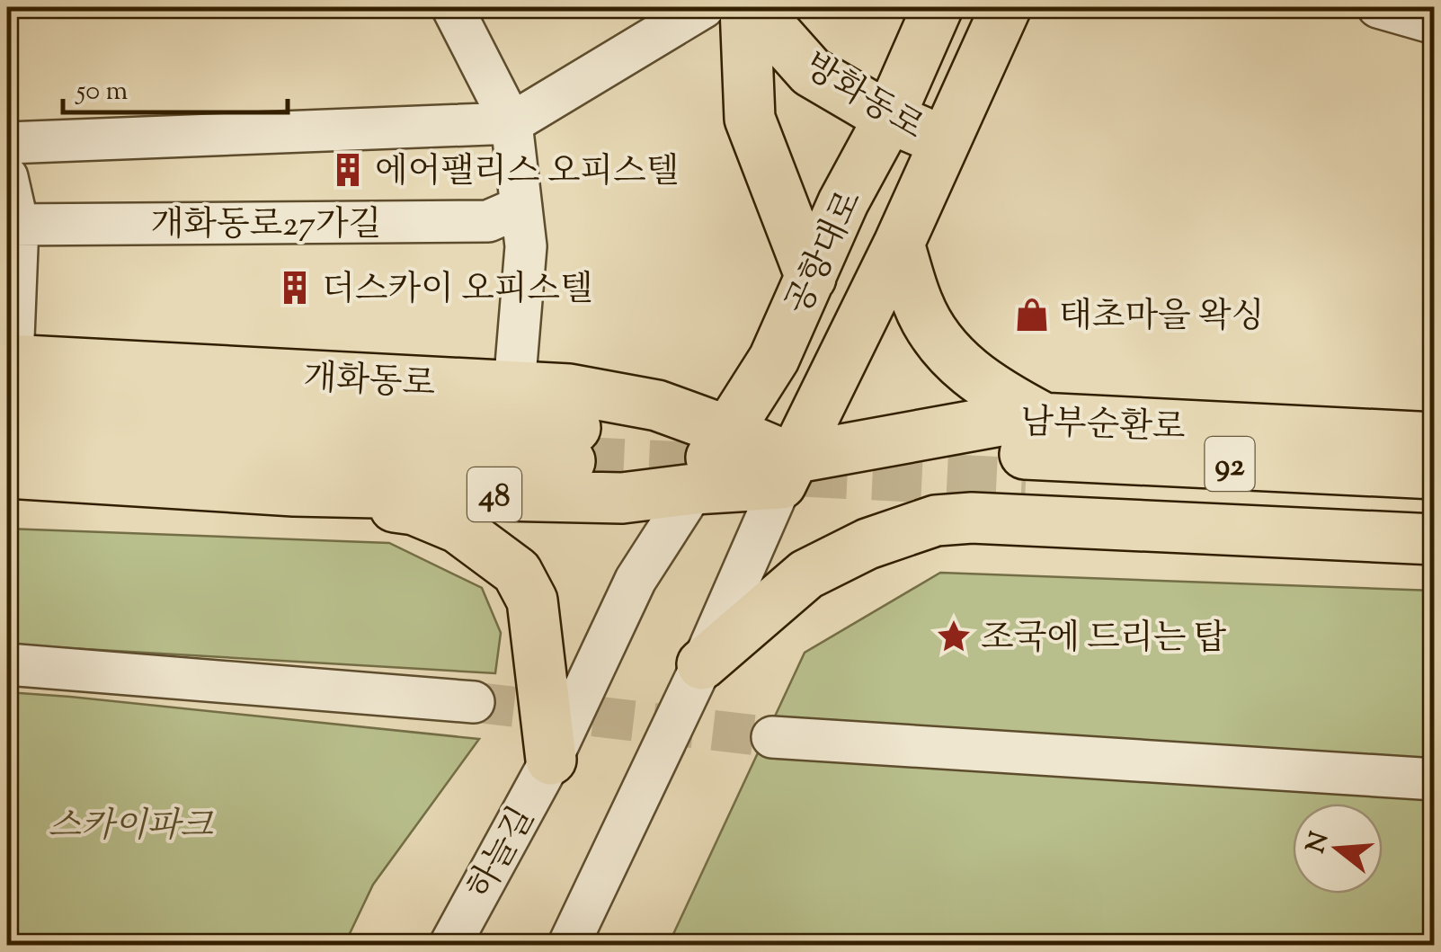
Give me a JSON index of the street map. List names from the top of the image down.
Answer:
{
  "streets": {
    "main road": [
      "방화동로",
      "공항대로",
      "개화동로",
      "남부순환로",
      "92",
      "48"
    ],
    "street": ["개화동로27가길", "하늘길"]
  },
  "crossings": [
    ["방화동로", "공항대로"],
    ["공항대로", "개화동로"],
    ["공항대로", "남부순환로"],
    ["공항대로", "하늘길"],
    ["개화동로", "남부순환로"],
    ["개화동로", "하늘길"],
    ["남부순환로", "92"],
    ["남부순환로", "하늘길"]
  ],
  "parks": ["스카이파크"],
  "places": {
    "building": ["에어팰리스 오피스텔", "더스카이 오피스텔"],
    "shop": ["태초마을 왁싱"],
    "place": ["조국에 드리는 탑"]
  },
  "scale_bar": "50 m",
  "north": "left"
}
